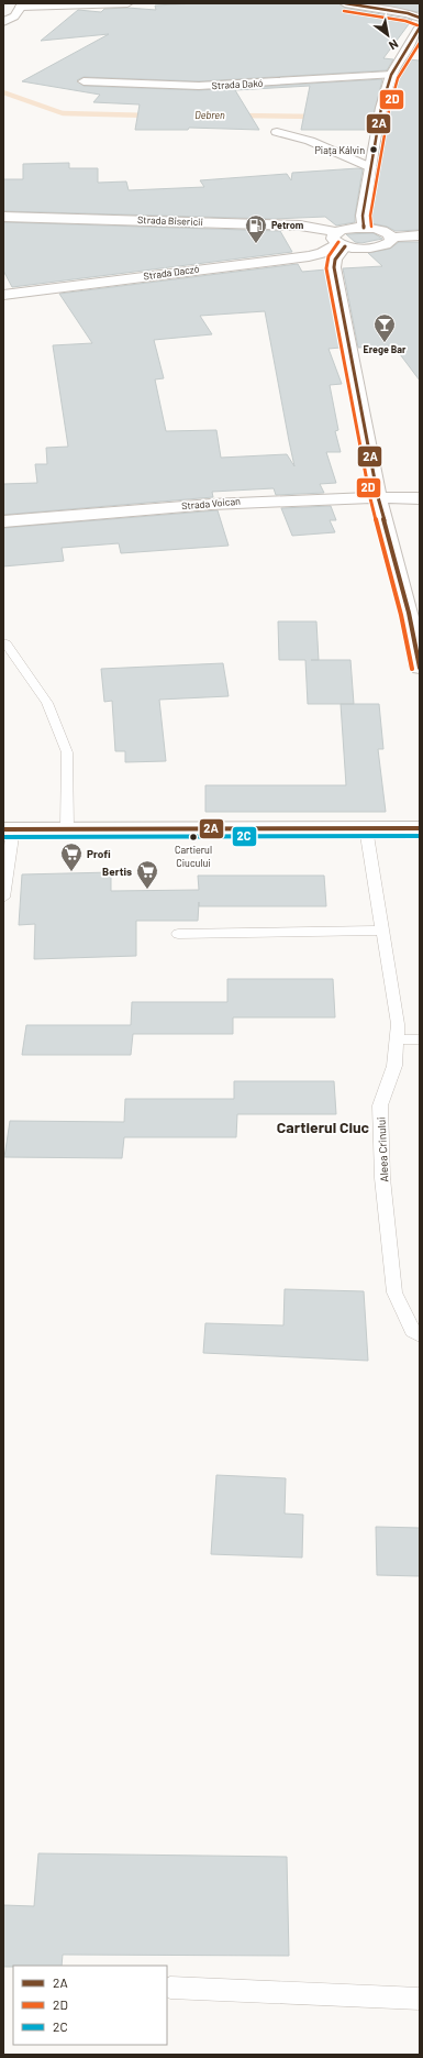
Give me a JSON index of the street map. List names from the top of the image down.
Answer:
{
  "streets": {
    "street": [
      "Strada Dakó",
      "Strada Bisericii",
      "Strada Daczó",
      "Strada Voican"
    ],
    "lane": ["Aleea Crinului"]
  },
  "crossings": [
    ["Strada Bisericii", "Strada Daczó"]
  ],
  "districts": ["Cartierul Ciuc"],
  "water": ["Debren"],
  "places": {
    "other": ["Piața Kálvin", "Cartierul Ciucului"],
    "fuel station": ["Petrom"],
    "bar": ["Erege Bar"],
    "supermarket": ["Profi", "Bertis"]
  },
  "lines": ["transit line 2A", "transit line 2D", "transit line 2C"],
  "legend": ["2A", "2D", "2C"],
  "north": "bottom right"
}
